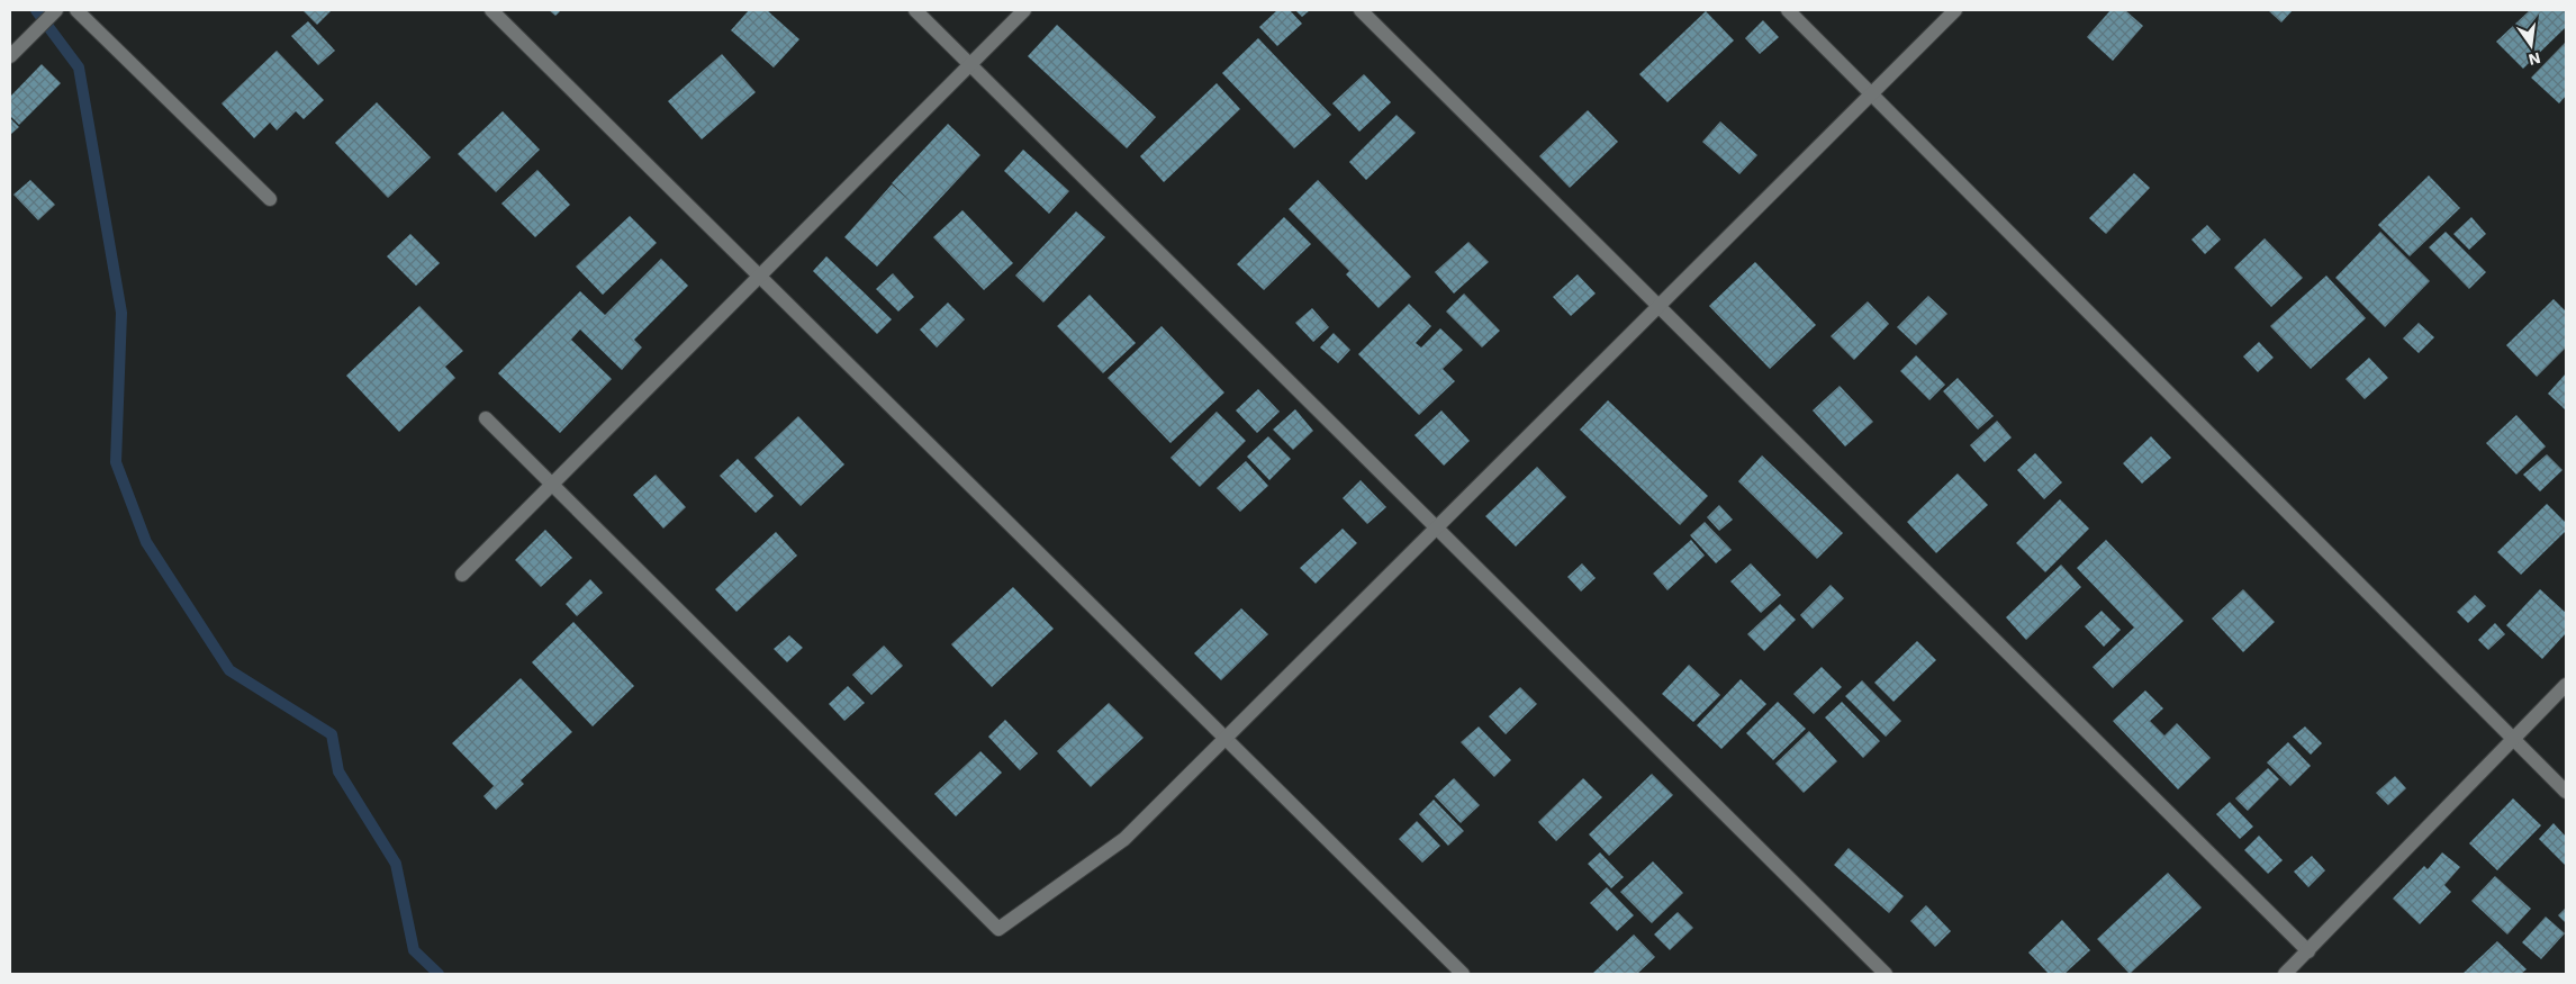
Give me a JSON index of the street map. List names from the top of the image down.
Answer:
{
  "north": "bottom"
}
